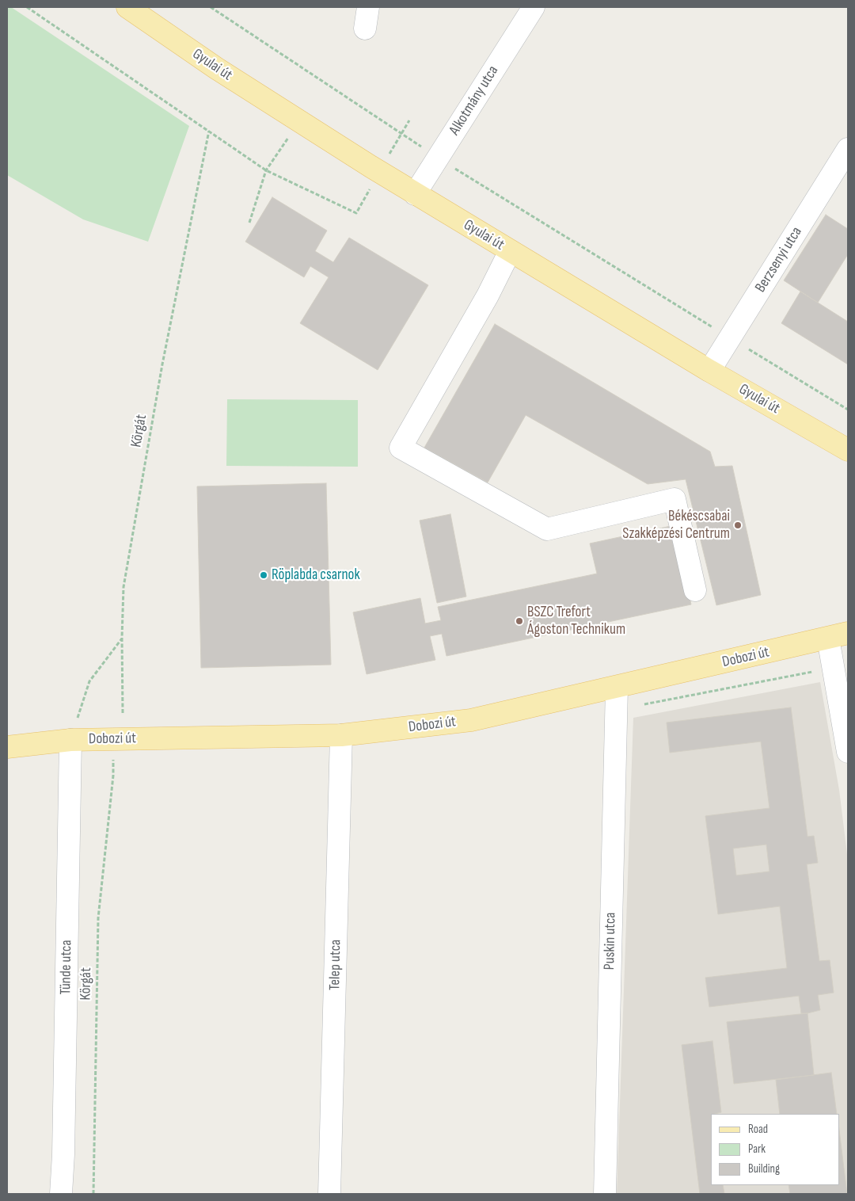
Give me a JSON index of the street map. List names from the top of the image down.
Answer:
{
  "streets": {
    "main road": ["Gyulai út", "Dobozi út"],
    "street": [
      "Alkotmány utca",
      "Berzsenyi utca",
      "Puskin utca",
      "Telep utca",
      "Tünde utca"
    ],
    "path": ["Körgát"]
  },
  "crossings": [
    ["Gyulai út", "Alkotmány utca"],
    ["Gyulai út", "Berzsenyi utca"],
    ["Dobozi út", "Puskin utca"],
    ["Dobozi út", "Telep utca"],
    ["Dobozi út", "Tünde utca"]
  ],
  "places": ["Békéscsabai Szakképzési Centrum", "Röplabda csarnok", "BSZC Trefort Ágoston Technikum"],
  "legend": ["Road", "Park", "Building"]
}
